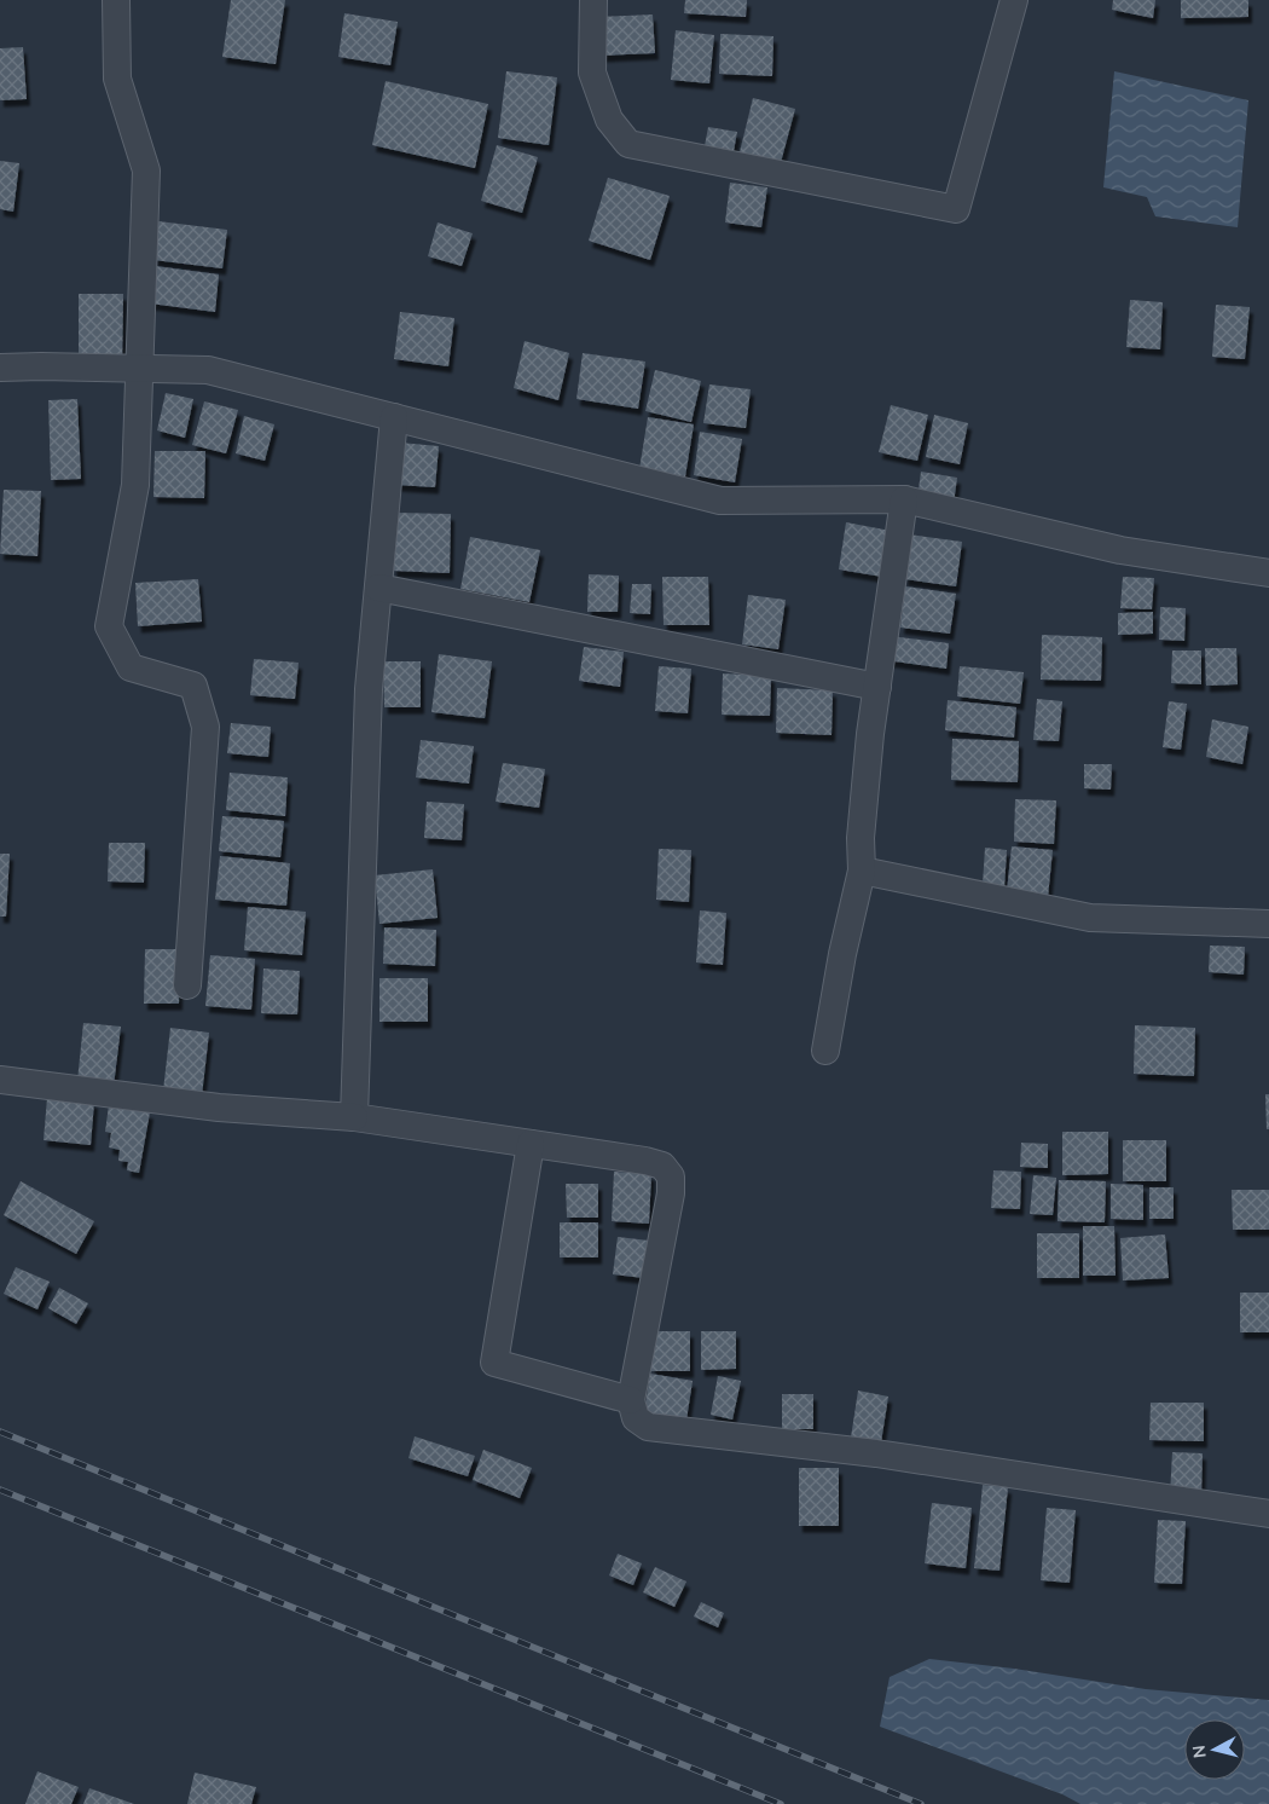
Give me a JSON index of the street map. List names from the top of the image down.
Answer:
{
  "north": "left"
}
